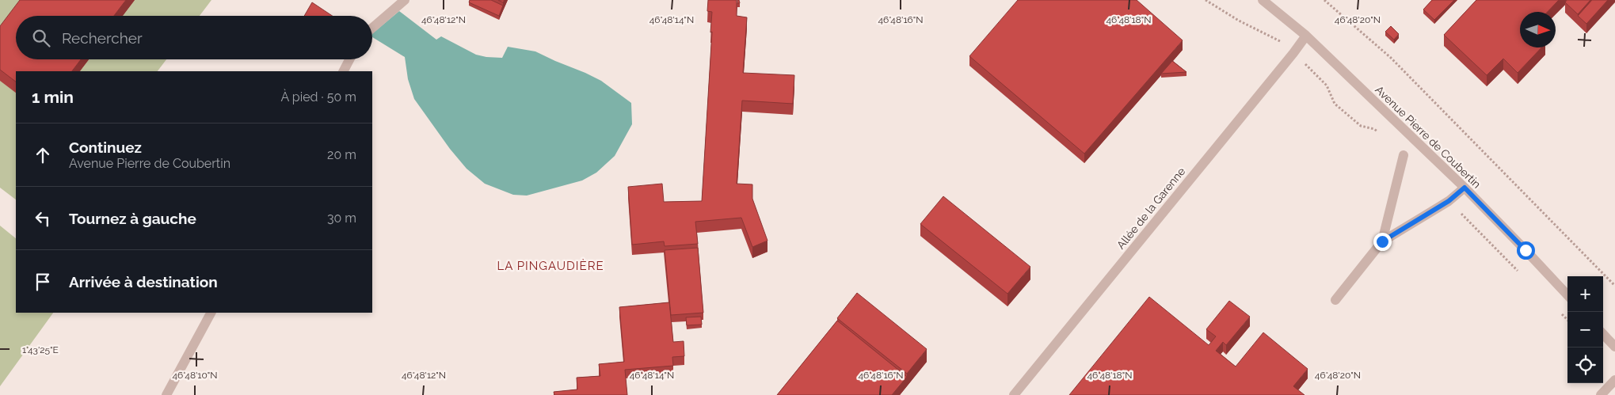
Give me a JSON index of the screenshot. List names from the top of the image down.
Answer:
{
  "streets": {
    "street": ["Avenue Pierre de Coubertin", "Allée de la Garenne"]
  },
  "crossings": [
    ["Avenue Pierre de Coubertin", "Allée de la Garenne"]
  ],
  "districts": ["LA PINGAUDIÈRE"],
  "north": "right",
  "page": {
    "search": "Rechercher",
    "heading": ["1 min", "À pied · 50 m"],
    "list": [
      ["Continuez", "Avenue Pierre de Coubertin", "20 m"],
      ["Tournez à gauche", "30 m"],
      "Arrivée à destination"
    ],
    "map_buttons": ["+", "−"]
  },
  "coordinates": [
    "46°48'12\"N",
    "46°48'14\"N",
    "46°48'16\"N",
    "46°48'18\"N",
    "46°48'20\"N",
    "1°43'25\"E",
    "46°48'10\"N"
  ]
}
